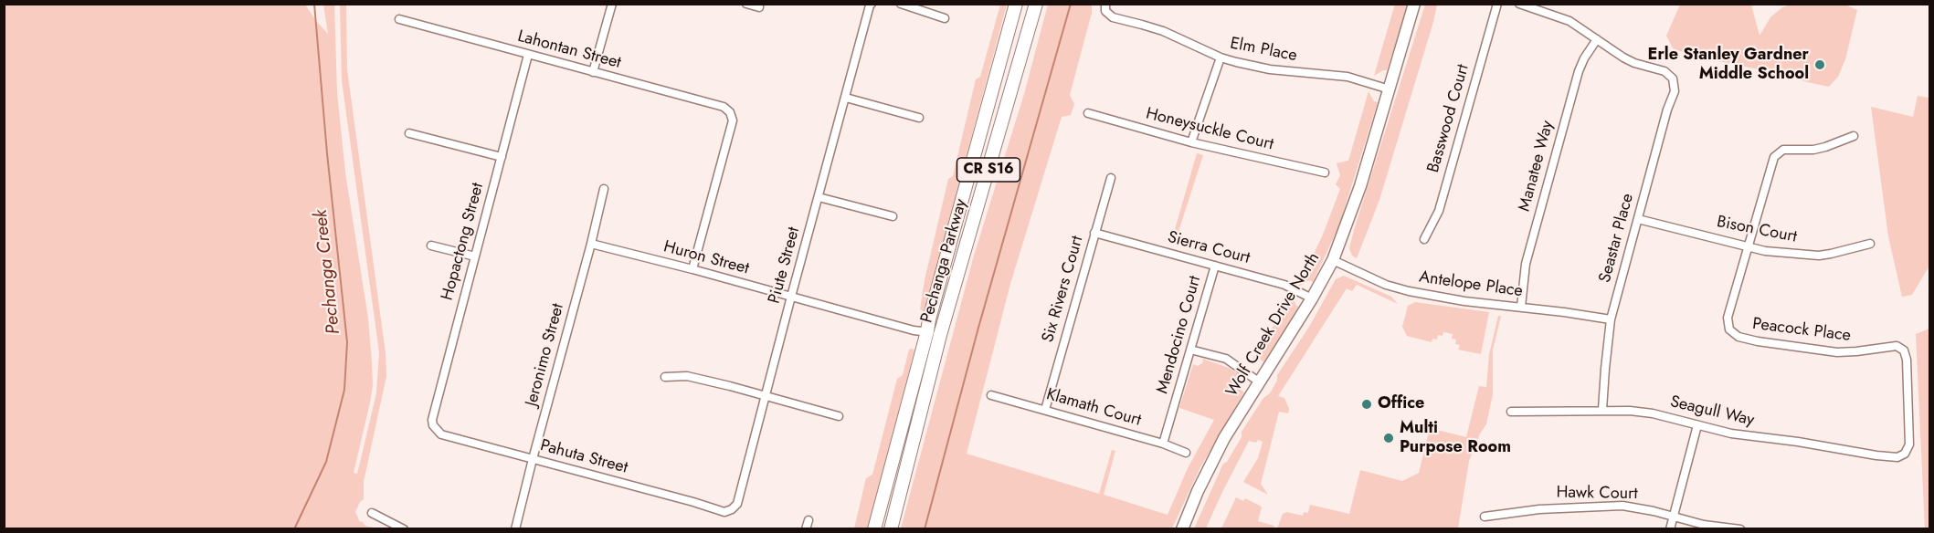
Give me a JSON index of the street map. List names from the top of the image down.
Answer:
{
  "streets": {
    "main road": ["CR S16", "Pechanga Parkway"],
    "street": [
      "Lahontan Street",
      "Elm Place",
      "Basswood Court",
      "Honeysuckle Court",
      "Manatee Way",
      "Bison Court",
      "Seastar Place",
      "Hopactong Street",
      "Sierra Court",
      "Huron Street",
      "Piute Street",
      "Antelope Place",
      "Six Rivers Court",
      "Wolf Creek Drive North",
      "Peacock Place",
      "Mendocino Court",
      "Jeronimo Street",
      "Klamath Court",
      "Seagull Way",
      "Pahuta Street",
      "Hawk Court"
    ]
  },
  "crossings": [
    ["Lahontan Street", "Hopactong Street"],
    ["Lahontan Street", "Huron Street"],
    ["Elm Place", "Wolf Creek Drive North"],
    ["Manatee Way", "Seastar Place"],
    ["Manatee Way", "Antelope Place"],
    ["Bison Court", "Seastar Place"],
    ["Bison Court", "Peacock Place"],
    ["Seastar Place", "Antelope Place"],
    ["Seastar Place", "Seagull Way"],
    ["Hopactong Street", "Pahuta Street"],
    ["Sierra Court", "Six Rivers Court"],
    ["Sierra Court", "Wolf Creek Drive North"],
    ["Sierra Court", "Mendocino Court"],
    ["Huron Street", "Pechanga Parkway"],
    ["Huron Street", "Piute Street"],
    ["Huron Street", "Jeronimo Street"],
    ["Piute Street", "Pahuta Street"],
    ["Antelope Place", "Wolf Creek Drive North"],
    ["Six Rivers Court", "Klamath Court"],
    ["Peacock Place", "Seagull Way"],
    ["Mendocino Court", "Klamath Court"],
    ["Jeronimo Street", "Pahuta Street"]
  ],
  "water": ["Pechanga Creek"],
  "places": ["Erle Stanley Gardner Middle School", "Office", "Multi Purpose Room"]
}
